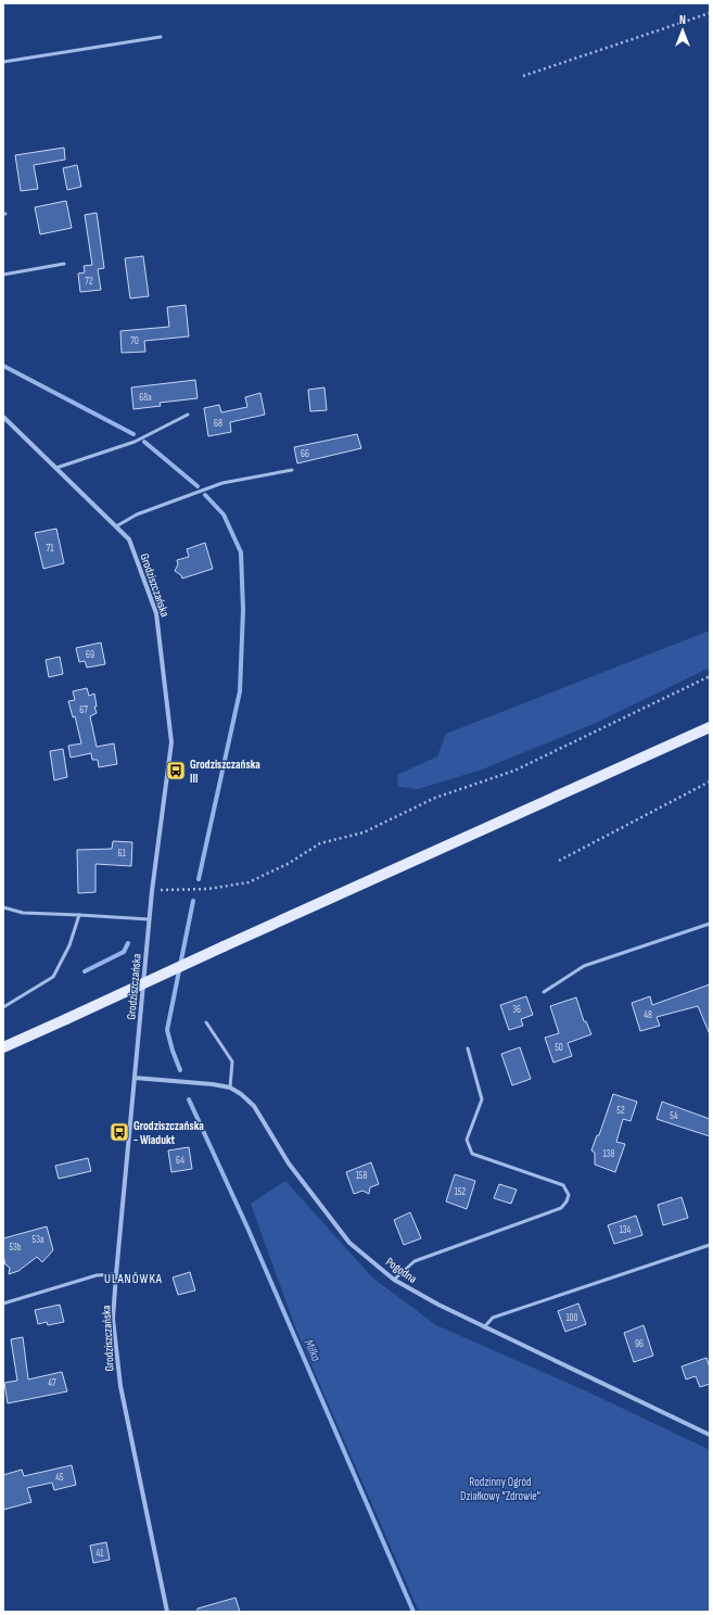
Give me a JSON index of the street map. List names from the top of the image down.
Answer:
{
  "streets": {
    "street": ["Grodziszczańska", "Pogodna"]
  },
  "crossings": [
    ["Grodziszczańska", "Pogodna"]
  ],
  "districts": ["ULANÓWKA"],
  "water": ["Miłka"],
  "parks": ["Rodzinny Ogród Działkowy \"Zdrowie\""],
  "places": {
    "bus stop": ["Grodziszczańska III", "Grodziszczańska - Wiadukt"]
  },
  "house_numbers": [
    "72",
    "70",
    "68a",
    "68",
    "66",
    "71",
    "69",
    "67",
    "61",
    "36",
    "48",
    "50",
    "52",
    "54",
    "138",
    "64",
    "158",
    "152",
    "134",
    "53a",
    "53b",
    "100",
    "96",
    "47",
    "45",
    "41"
  ],
  "north": "top"
}
